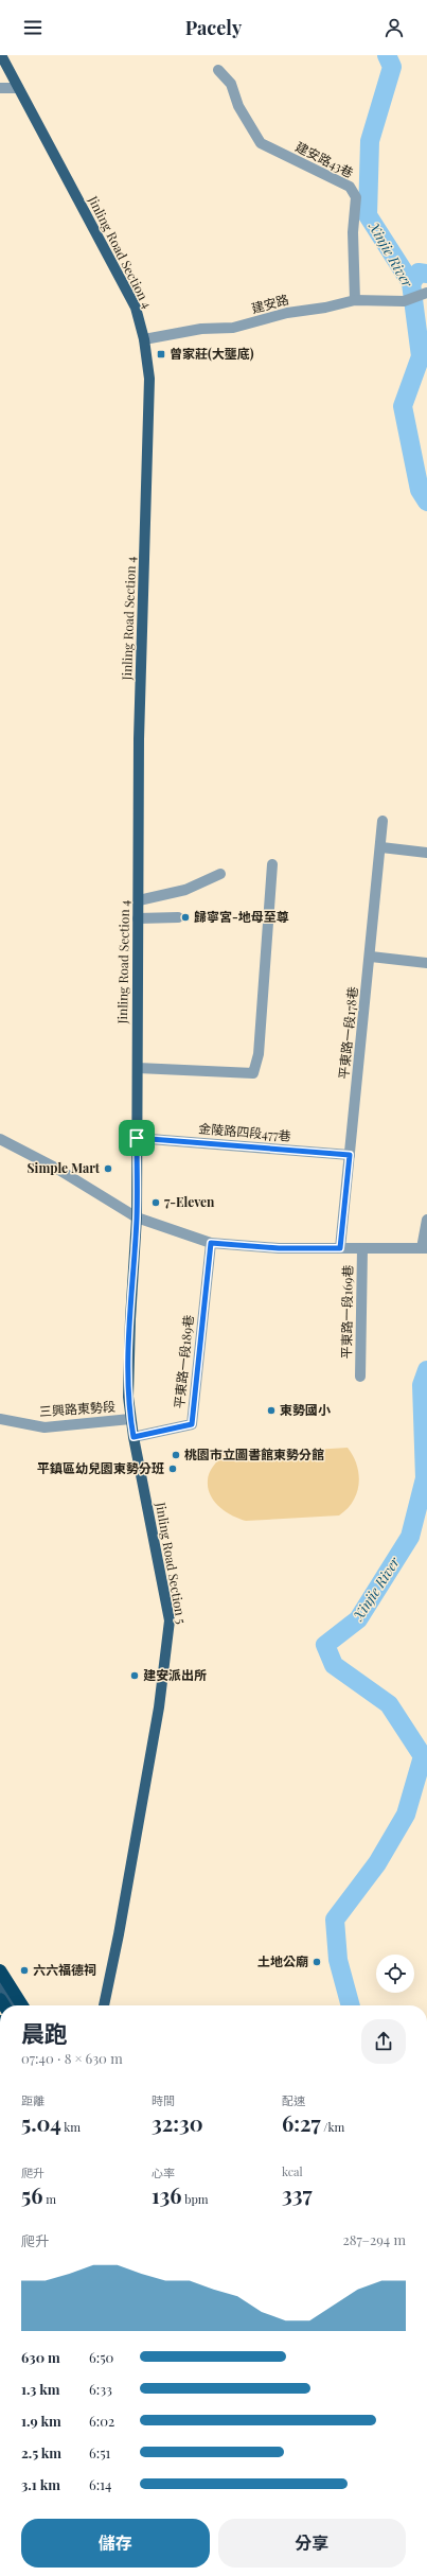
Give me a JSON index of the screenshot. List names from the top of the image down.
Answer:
{
  "streets": {
    "main road": ["Jinling Road Section 4", "Jinling Road Section 5"],
    "street": [
      "建安路43巷",
      "建安路",
      "平東路一段178巷",
      "金陵路四段477巷",
      "平東路一段169巷",
      "平東路一段189巷",
      "三興路東勢段"
    ]
  },
  "crossings": [
    ["建安路43巷", "建安路"],
    ["Jinling Road Section 4", "建安路"],
    ["Jinling Road Section 4", "金陵路四段477巷"],
    ["Jinling Road Section 4", "Jinling Road Section 5"],
    ["平東路一段178巷", "金陵路四段477巷"],
    ["平東路一段189巷", "Jinling Road Section 5"],
    ["三興路東勢段", "Jinling Road Section 5"]
  ],
  "water": ["Xinjie River"],
  "places": {
    "transit": ["曾家莊(大壟底)"],
    "other": [
      "歸寧宮-地母至尊",
      "Simple Mart",
      "7-Eleven",
      "東勢國小",
      "桃園市立圖書館東勢分館",
      "平鎮區幼兒園東勢分班",
      "建安派出所",
      "土地公廟",
      "六六福德祠"
    ]
  },
  "page": {
    "header": "Pacely",
    "heading": ["晨跑", "07:40 · 8 × 630 m"],
    "stats": [
      ["距離", "5.04 km"],
      ["時間", "32:30"],
      ["配速", "6:27 /km"],
      ["爬升", "56 m"],
      ["心率", "136 bpm"],
      ["kcal", "337"]
    ],
    "chart": ["爬升", "287–294 m"],
    "list": [
      {
        "name": "630 m",
        "note": "6:50"
      },
      {
        "name": "1.3 km",
        "note": "6:33"
      },
      {
        "name": "1.9 km",
        "note": "6:02"
      },
      {
        "name": "2.5 km",
        "note": "6:51"
      },
      {
        "name": "3.1 km",
        "note": "6:14"
      }
    ],
    "buttons": ["儲存", "分享"]
  }
}
